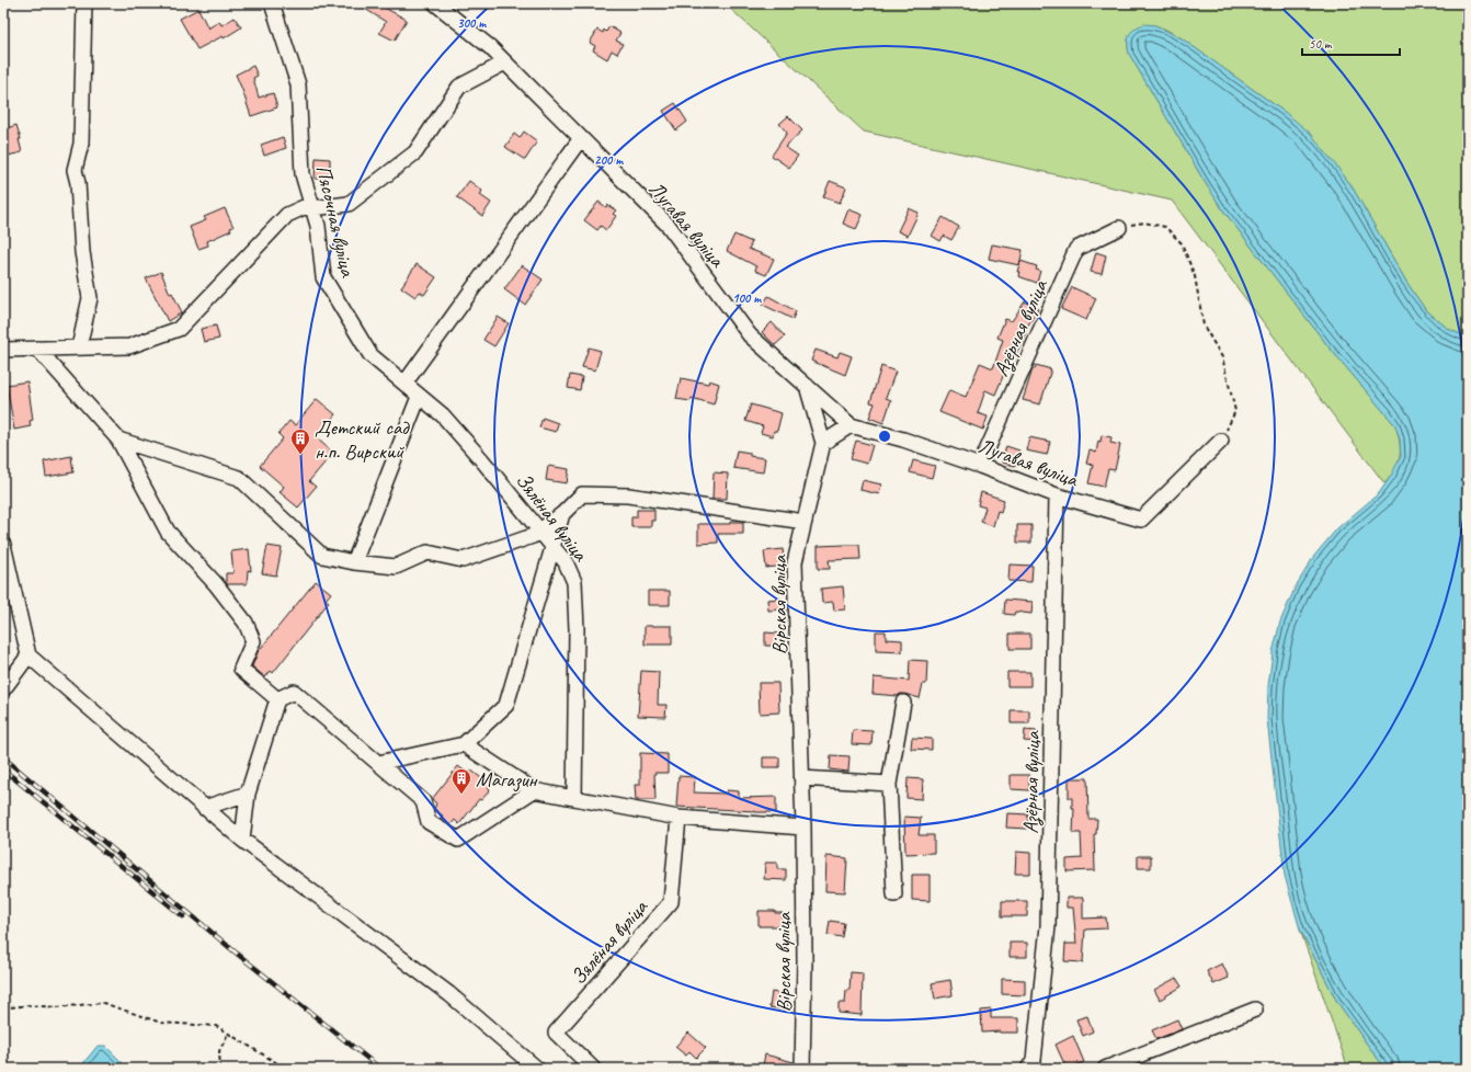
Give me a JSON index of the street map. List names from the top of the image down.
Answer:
{
  "streets": {
    "street": [
      "Пясочная вуліца",
      "Лугавая вуліца",
      "Азёрная вуліца",
      "Зялёная вуліца",
      "Вірская вуліца"
    ]
  },
  "crossings": [
    ["Пясочная вуліца", "Зялёная вуліца"],
    ["Лугавая вуліца", "Азёрная вуліца"]
  ],
  "places": {
    "building": ["Детский сад н.п. Вирский", "Магазин"]
  },
  "scale_bar": "50 m",
  "rings": ["300 m", "200 m", "100 m"]
}
